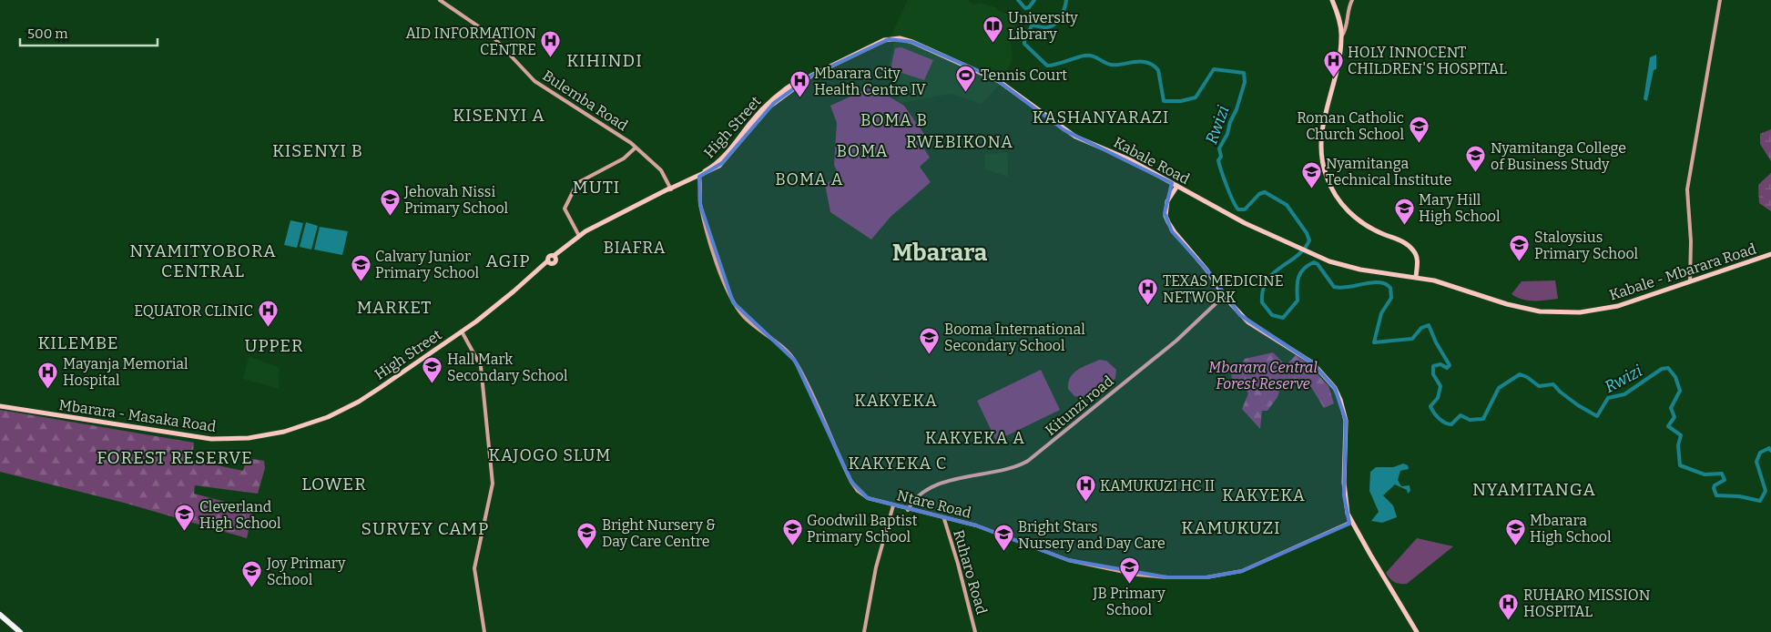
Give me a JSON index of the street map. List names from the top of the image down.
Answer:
{
  "streets": {
    "main road": [
      "Bulemba Road",
      "High Street",
      "Kabale Road",
      "Kabale - Mbarara Road",
      "Kitunzi road",
      "Mbarara - Masaka Road",
      "Ntare Road",
      "Ruharo Road"
    ]
  },
  "crossings": [
    ["Bulemba Road", "High Street"],
    ["High Street", "Kabale Road"],
    ["High Street", "Mbarara - Masaka Road"],
    ["High Street", "Ntare Road"],
    ["Kabale Road", "Kabale - Mbarara Road"],
    ["Kitunzi road", "Ntare Road"],
    ["Ntare Road", "Ruharo Road"]
  ],
  "districts": [
    "KIHINDI",
    "KISENYI A",
    "KASHANYARAZI",
    "BOMA B",
    "RWEBIKONA",
    "KISENYI B",
    "BOMA",
    "BOMA A",
    "MUTI",
    "BIAFRA",
    "NYAMITYOBORA CENTRAL",
    "Mbarara",
    "AGIP",
    "MARKET",
    "KILEMBE",
    "UPPER",
    "KAKYEKA",
    "KAKYEKA A",
    "KAJOGO SLUM",
    "FOREST RESERVE",
    "KAKYEKA C",
    "LOWER",
    "NYAMITANGA",
    "KAKYEKA",
    "KAMUKUZI",
    "SURVEY CAMP"
  ],
  "water": ["Rwizi"],
  "parks": ["Mbarara Central Forest Reserve"],
  "places": {
    "library": ["University Library"],
    "hospital": [
      "AID INFORMATION CENTRE",
      "HOLY INNOCENT CHILDREN'S HOSPITAL",
      "Mbarara City Health Centre IV",
      "TEXAS MEDICINE NETWORK",
      "EQUATOR CLINIC",
      "Mayanja Memorial Hospital",
      "KAMUKUZI HC II",
      "RUHARO MISSION HOSPITAL"
    ],
    "sports": ["Tennis Court"],
    "school or university": [
      "Roman Catholic Church School",
      "Nyamitanga College of Business Study",
      "Nyamitanga Technical Institute",
      "Jehovah Nissi Primary School",
      "Mary Hill High School",
      "Staloysius Primary School",
      "Calvary Junior Primary School",
      "Booma International Secondary School",
      "Hall Mark Secondary School",
      "Cleverland High School",
      "Goodwill Baptist Primary School",
      "Mbarara High School",
      "Bright Nursery & Day Care Centre",
      "Bright Stars Nursery and Day Care",
      "JB Primary School",
      "Joy Primary School"
    ]
  },
  "scale_bar": "500 m"
}
